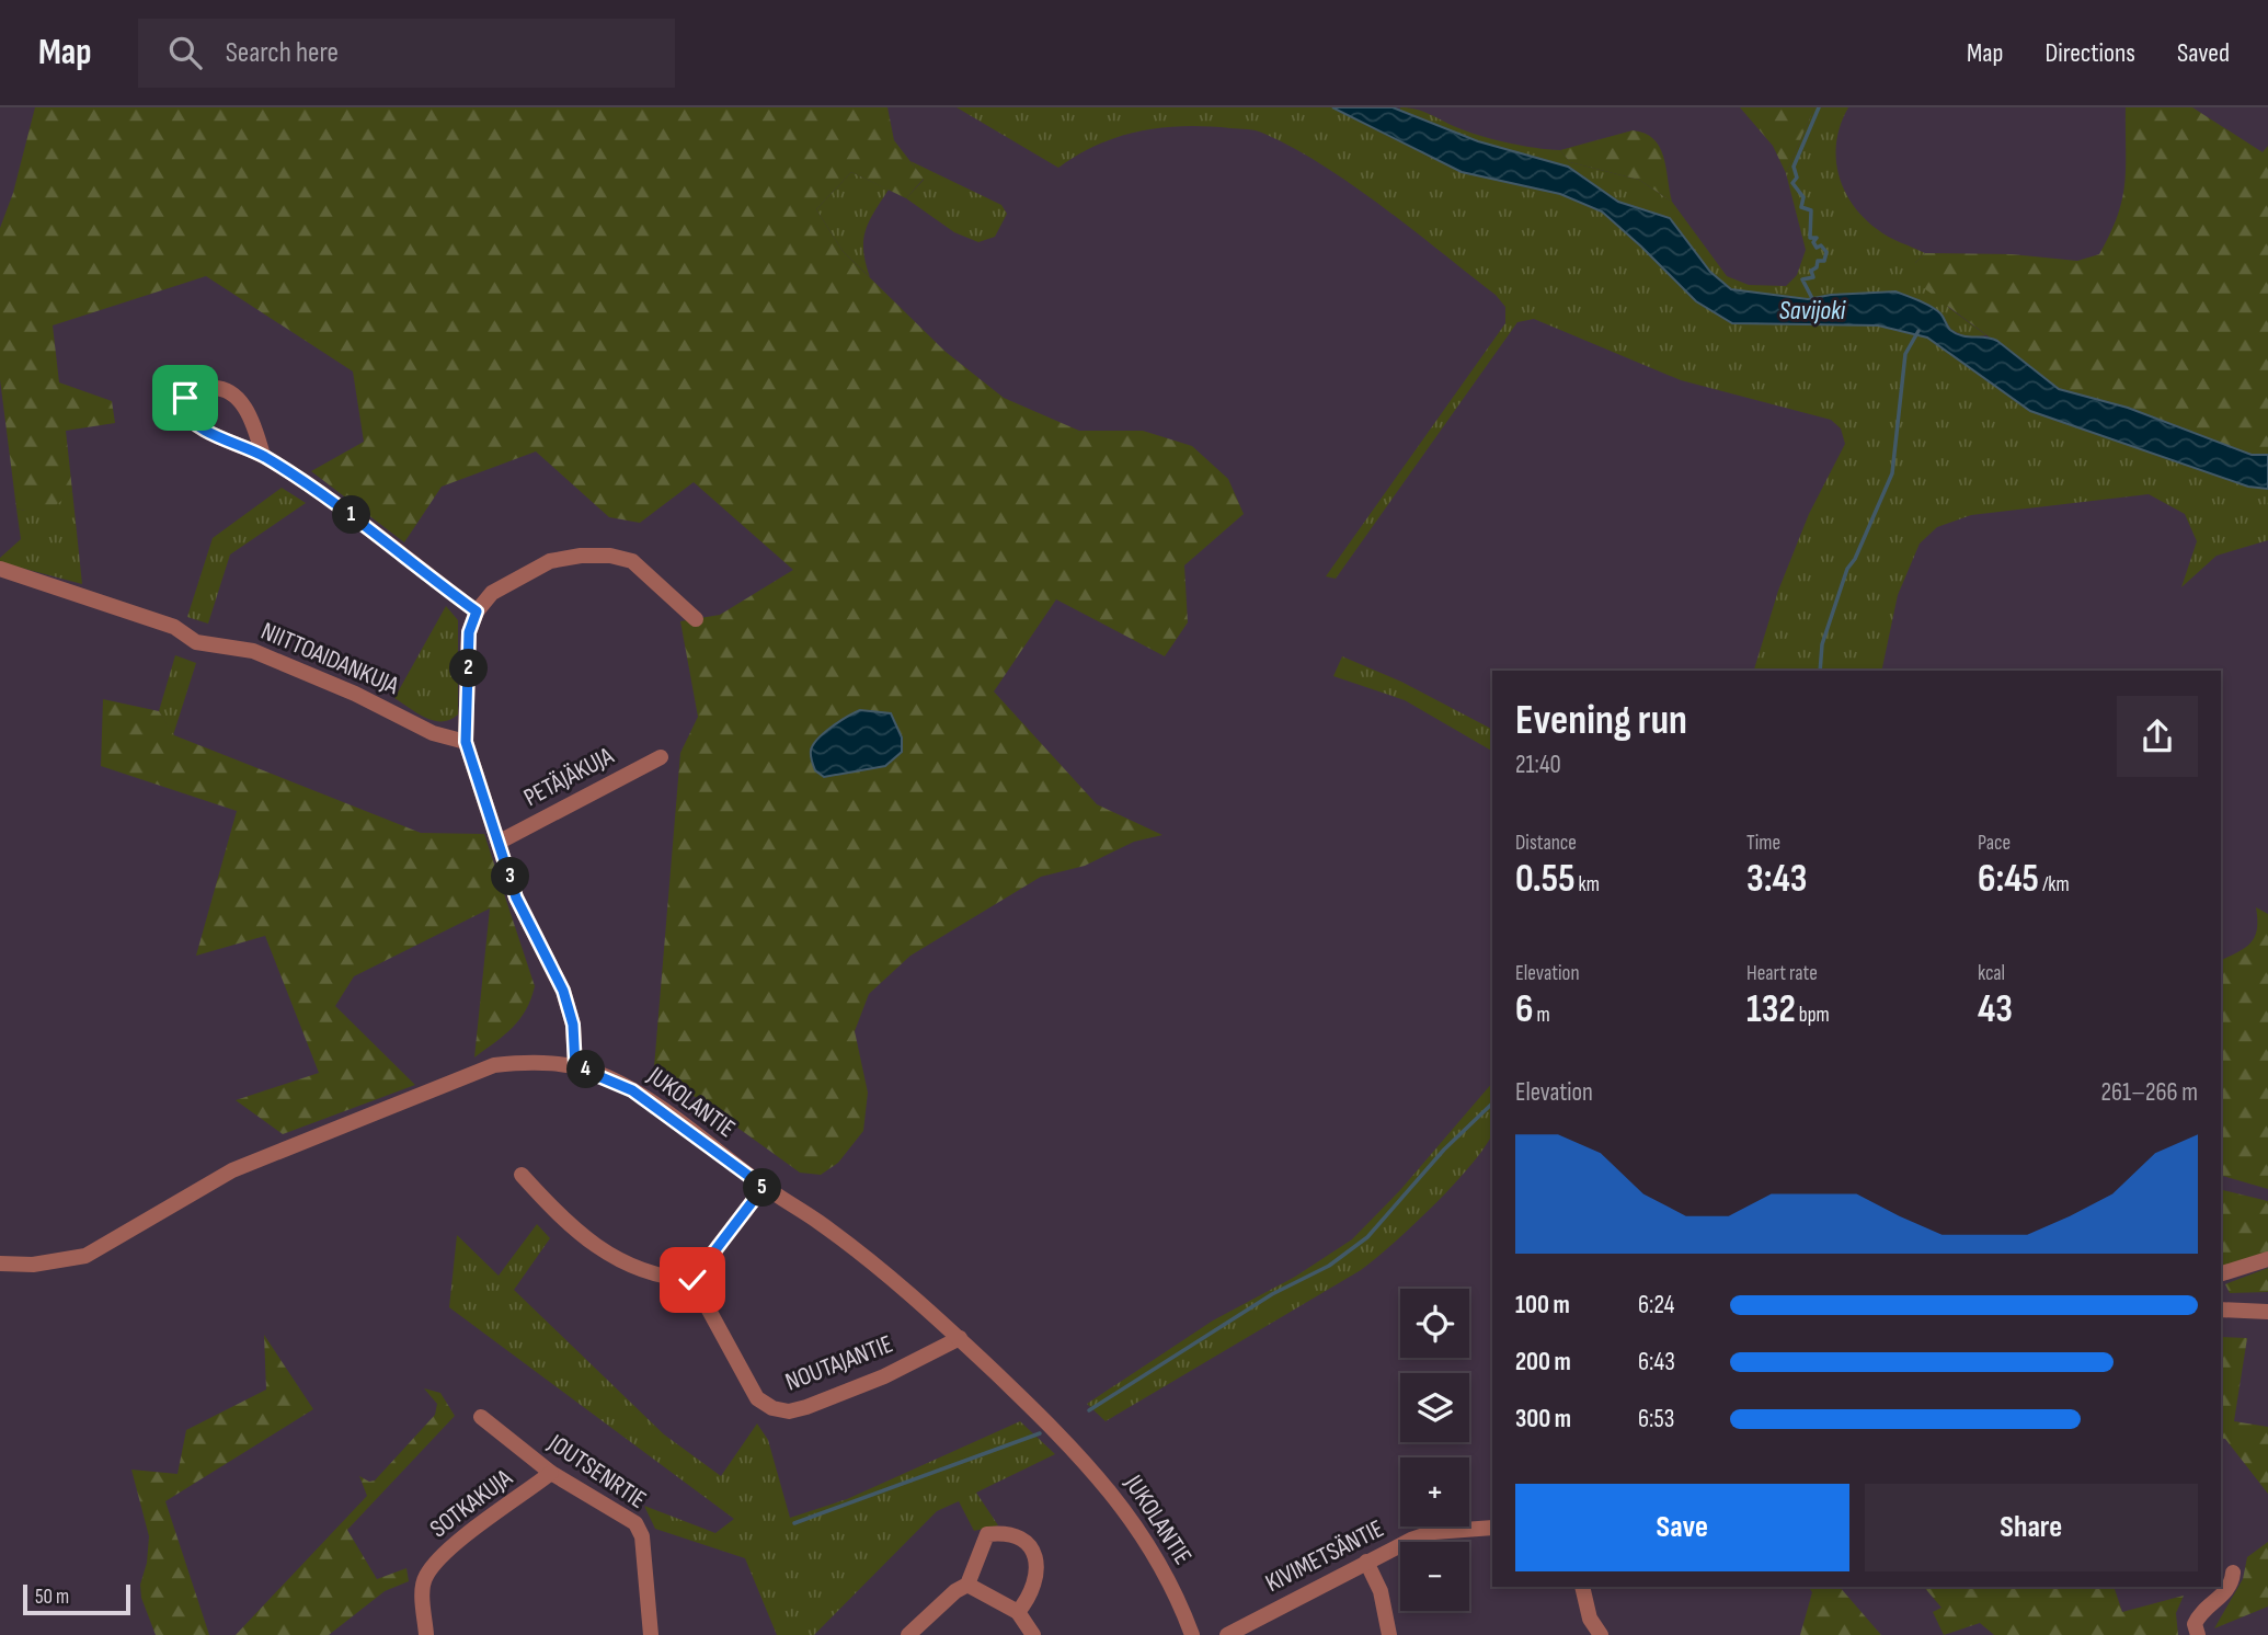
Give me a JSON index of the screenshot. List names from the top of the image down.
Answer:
{
  "streets": {
    "street": [
      "NIITTOAIDANKUJA",
      "PETÄJÄKUJA",
      "JUKOLANTIE",
      "NOUTAJANTIE",
      "JOUTSENRTIE",
      "SOTKAKUJA",
      "KIVIMETSÄNTIE"
    ]
  },
  "crossings": [
    ["JUKOLANTIE", "NOUTAJANTIE"],
    ["JOUTSENRTIE", "SOTKAKUJA"]
  ],
  "water": ["Savijoki"],
  "scale_bar": "50 m",
  "page": {
    "header": "Map",
    "search": "Search here",
    "nav": ["Map", "Directions", "Saved"],
    "pins": [
      "1",
      "2",
      "3",
      "4",
      "5"
    ],
    "heading": ["Evening run", "21:40"],
    "stats": [
      ["Distance", "0.55 km"],
      ["Time", "3:43"],
      ["Pace", "6:45 /km"],
      ["Elevation", "6 m"],
      ["Heart rate", "132 bpm"],
      ["kcal", "43"]
    ],
    "chart": ["Elevation", "261–266 m"],
    "list": [
      {
        "name": "100 m",
        "note": "6:24"
      },
      {
        "name": "200 m",
        "note": "6:43"
      },
      {
        "name": "300 m",
        "note": "6:53"
      }
    ],
    "map_buttons": ["+", "−"],
    "buttons": ["Save", "Share"],
    "scale": "50 m"
  }
}
